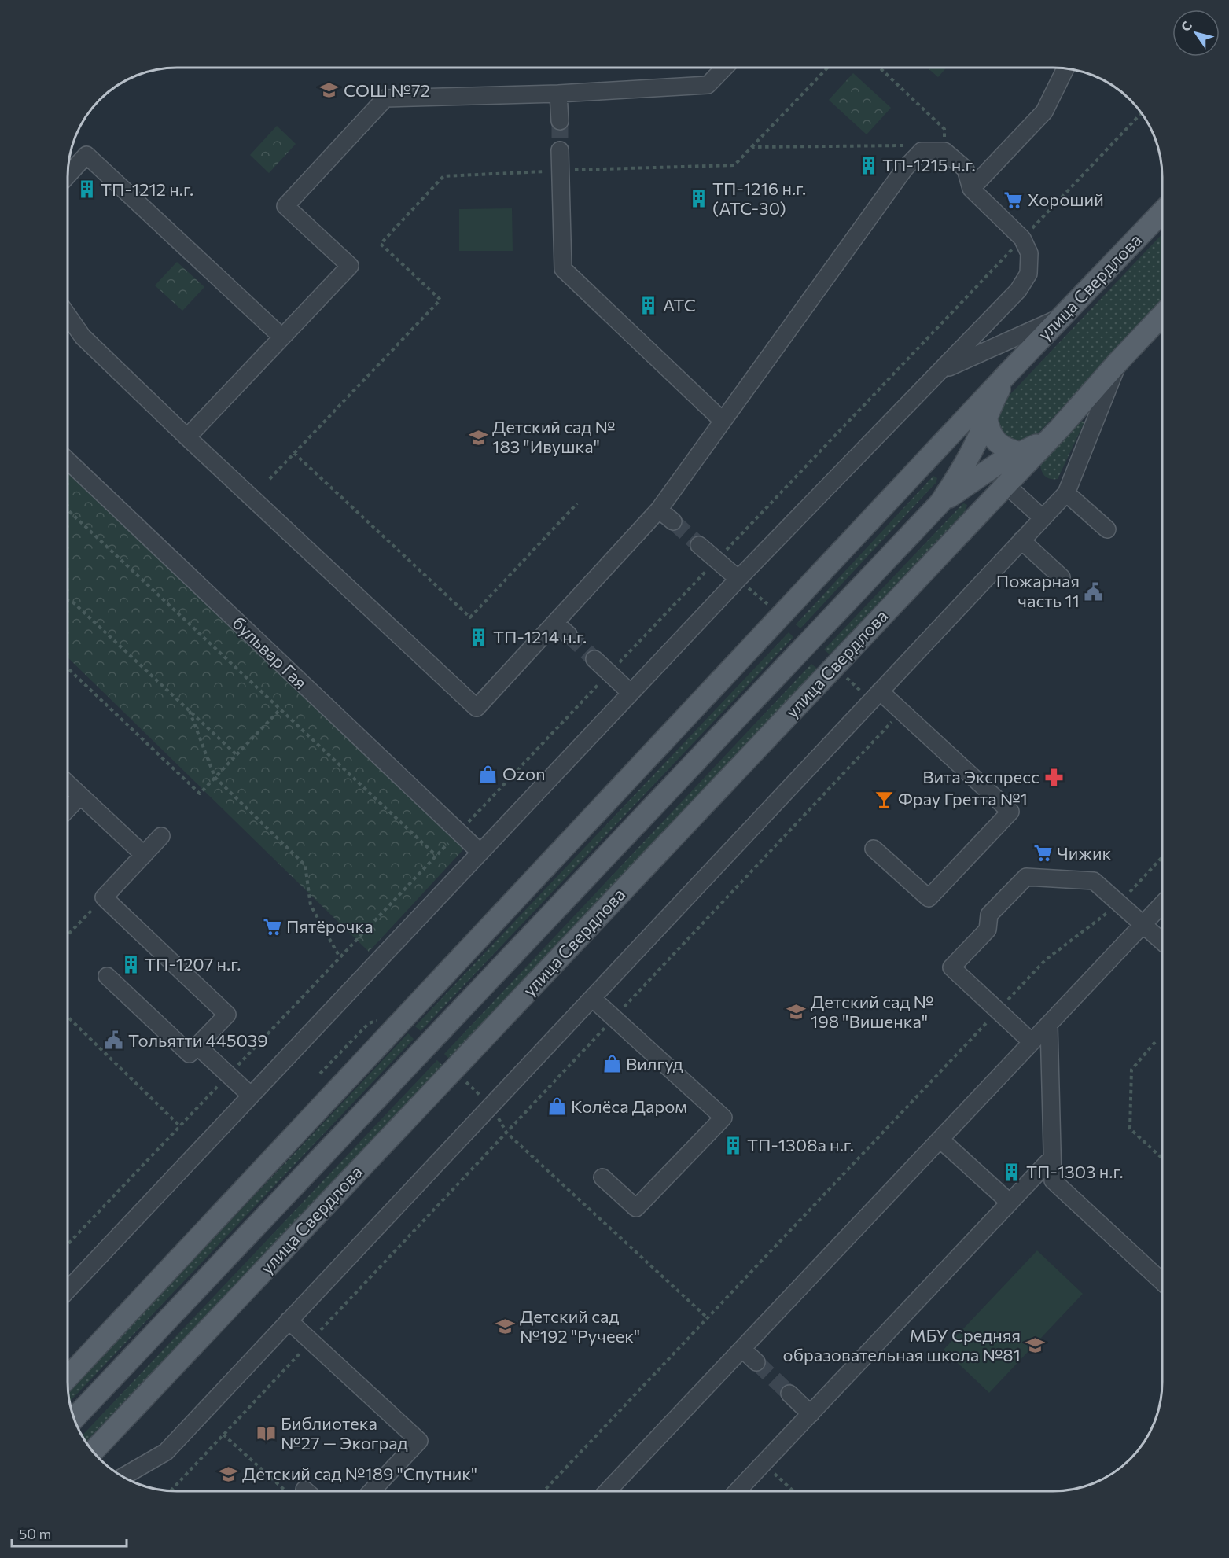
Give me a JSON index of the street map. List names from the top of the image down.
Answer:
{
  "streets": {
    "main road": ["улица Свердлова"],
    "street": ["бульвар Гая"]
  },
  "places": {
    "school or university": [
      "СОШ №72",
      "Детский сад № 183 \"Ивушка\"",
      "Детский сад № 198 \"Вишенка\"",
      "Детский сад №192 \"Ручеек\"",
      "МБУ Средняя образовательная школа №81",
      "Детский сад №189 \"Спутник\""
    ],
    "building": [
      "ТП-1215 н.г.",
      "ТП-1212 н.г.",
      "ТП-1216 н.г. (АТС-30)",
      "АТС",
      "ТП-1214 н.г.",
      "ТП-1207 н.г.",
      "ТП-1308а н.г.",
      "ТП-1303 н.г."
    ],
    "supermarket": ["Хороший", "Чижик", "Пятёрочка"],
    "public building": ["Пожарная часть 11", "Тольятти 445039"],
    "shop": ["Ozon", "Вилгуд", "Колёса Даром"],
    "pharmacy": ["Вита Экспресс"],
    "bar": ["Фрау Гретта №1"],
    "library": ["Библиотека №27 — Экоград"]
  },
  "scale_bar": "50 m",
  "north": "top left"
}
